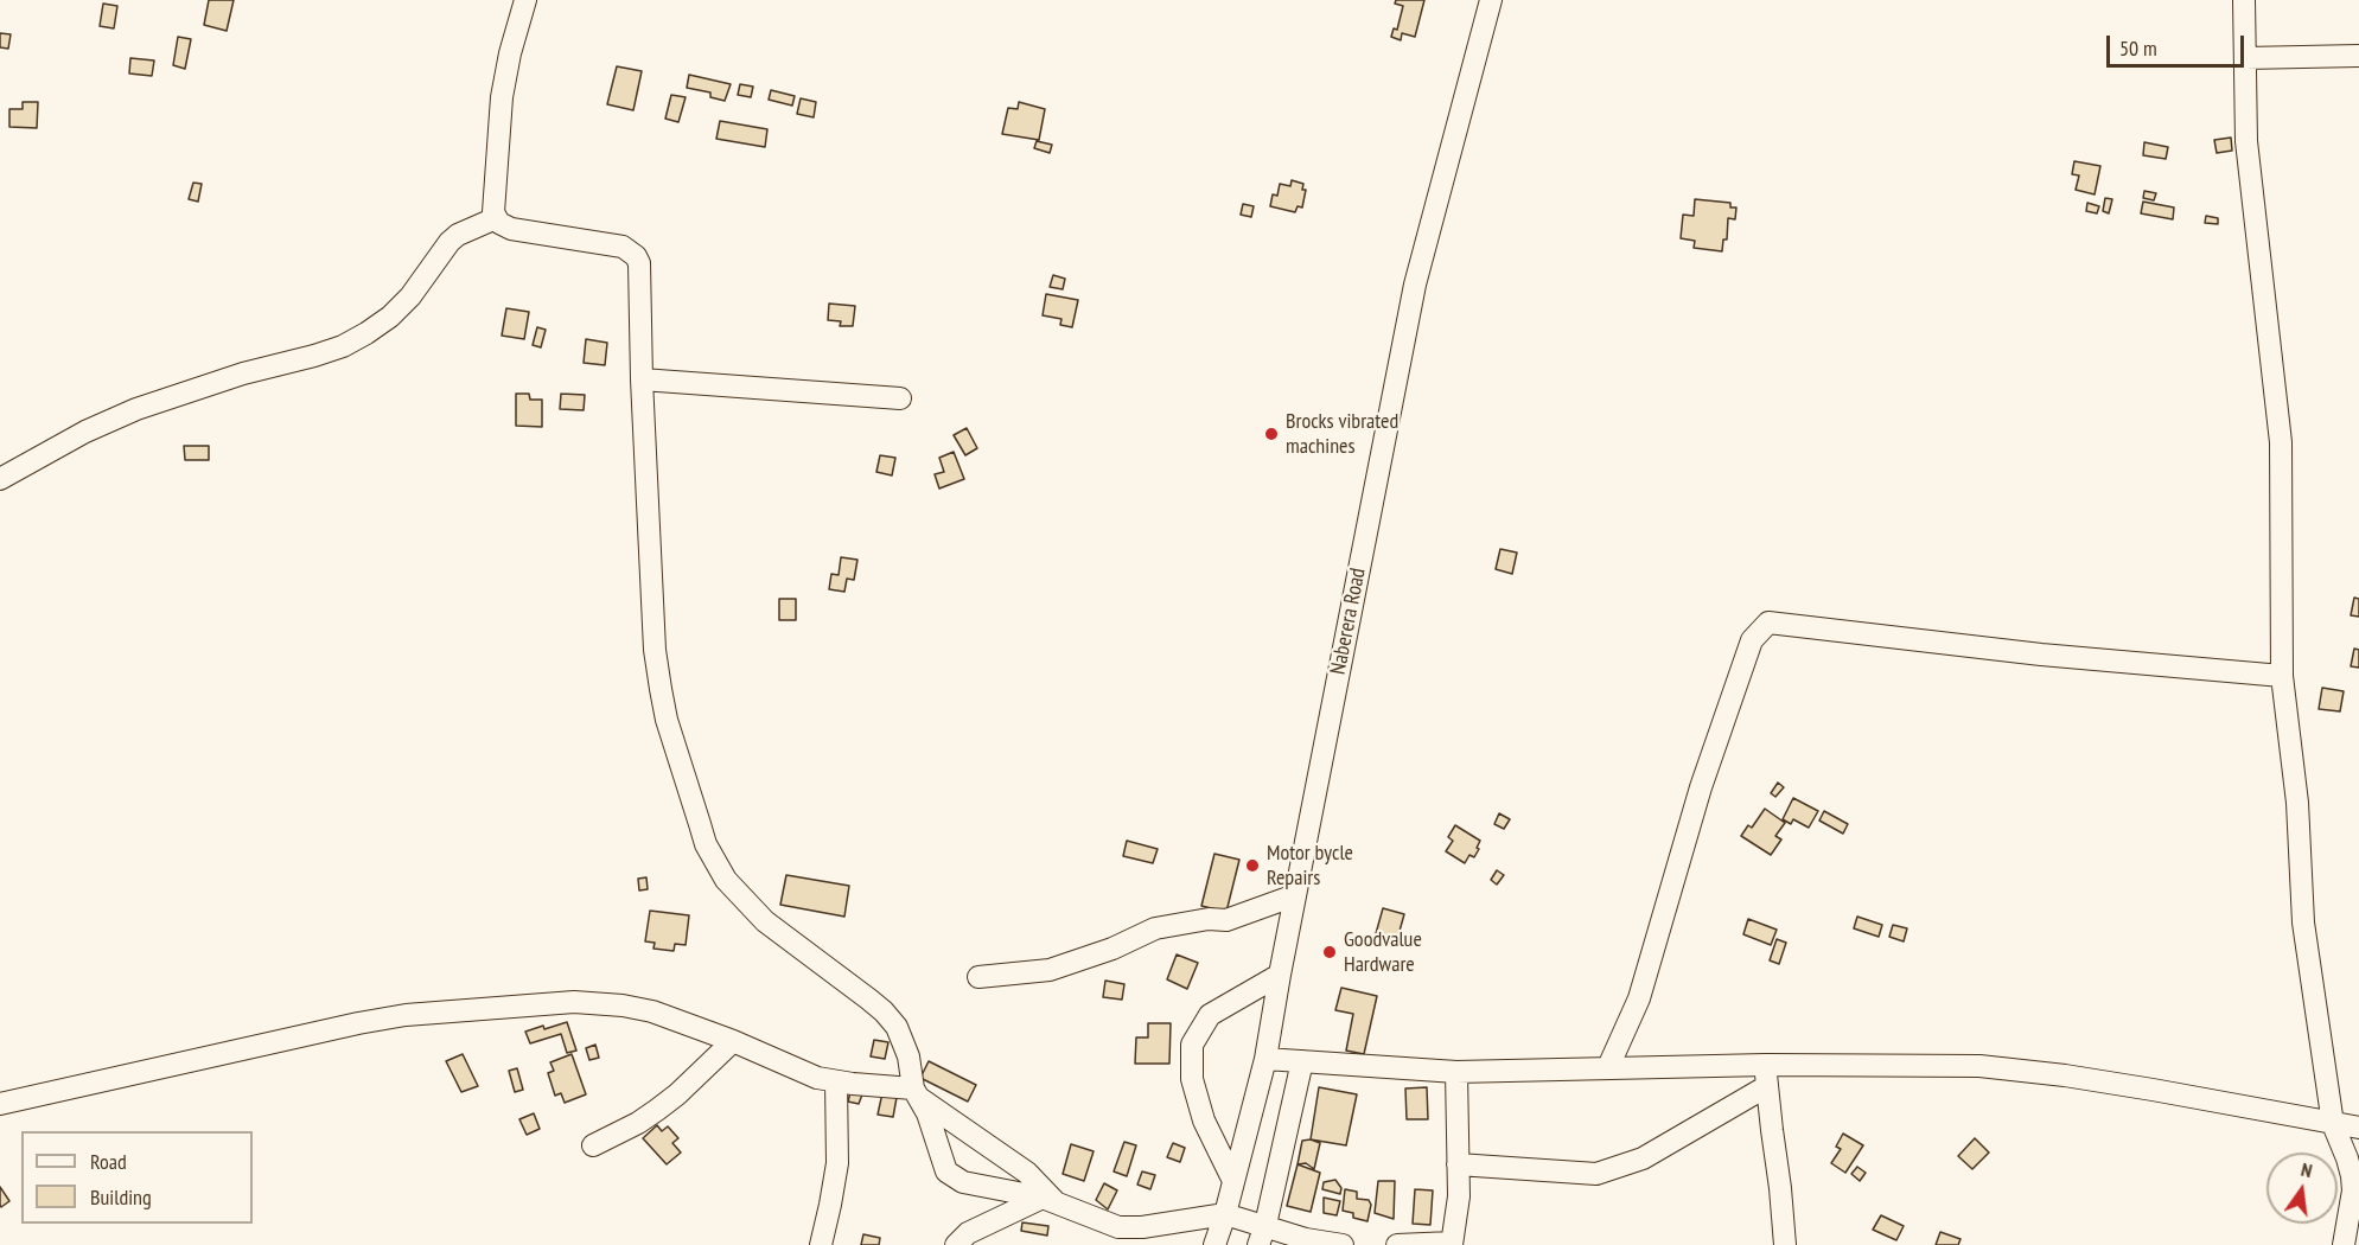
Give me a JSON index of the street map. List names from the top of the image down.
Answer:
{
  "streets": {
    "street": ["Naberera Road"]
  },
  "places": ["Brocks vibrated machines", "Motor bycle Repairs", "Goodvalue Hardware"],
  "legend": ["Road", "Building"],
  "scale_bar": "50 m",
  "north": "top"
}
